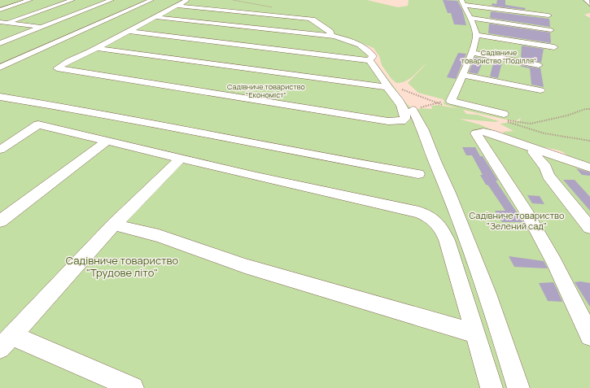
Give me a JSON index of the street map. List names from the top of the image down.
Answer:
{
  "parks": [
    "Садівниче товариство \"Поділля\"",
    "Садівниче товариство \"Економіст\"",
    "Садівниче товариство \"Зелений сад\"",
    "Садівниче товариство \"Трудове літо\""
  ]
}
